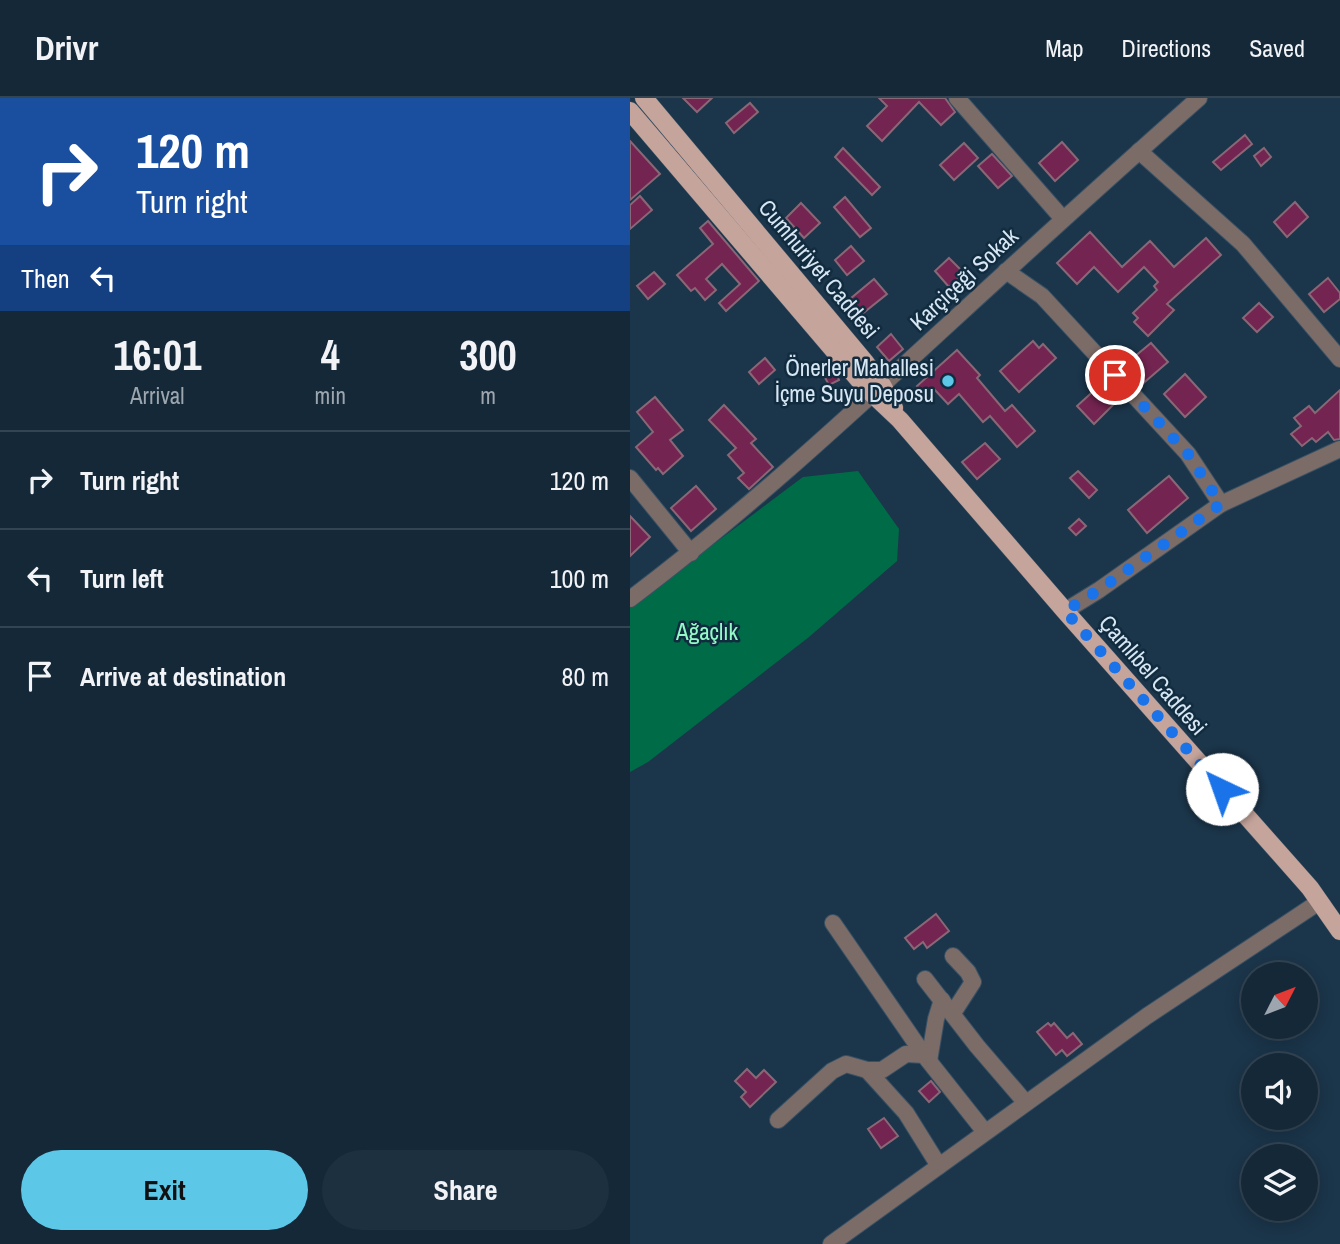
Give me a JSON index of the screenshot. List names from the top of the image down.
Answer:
{
  "streets": {
    "main road": ["Cumhuriyet Caddesi", "Çamlıbel Caddesi"],
    "street": ["Karçiçeği Sokak"]
  },
  "crossings": [
    ["Cumhuriyet Caddesi", "Karçiçeği Sokak"],
    ["Cumhuriyet Caddesi", "Çamlıbel Caddesi"]
  ],
  "parks": ["Ağaçlık"],
  "places": ["Önerler Mahallesi İçme Suyu Deposu"],
  "north": "top right",
  "page": {
    "header": "Drivr",
    "nav": ["Map", "Directions", "Saved"],
    "turn": ["120 m", "Turn right"],
    "then": "Then",
    "eta": [
      "16:01",
      "Arrival",
      "4",
      "min",
      "300",
      "m"
    ],
    "list": [
      {
        "name": "Turn right",
        "value": "120 m"
      },
      {
        "name": "Turn left",
        "value": "100 m"
      },
      {
        "name": "Arrive at destination",
        "value": "80 m"
      }
    ],
    "buttons": ["Exit", "Share"]
  }
}
